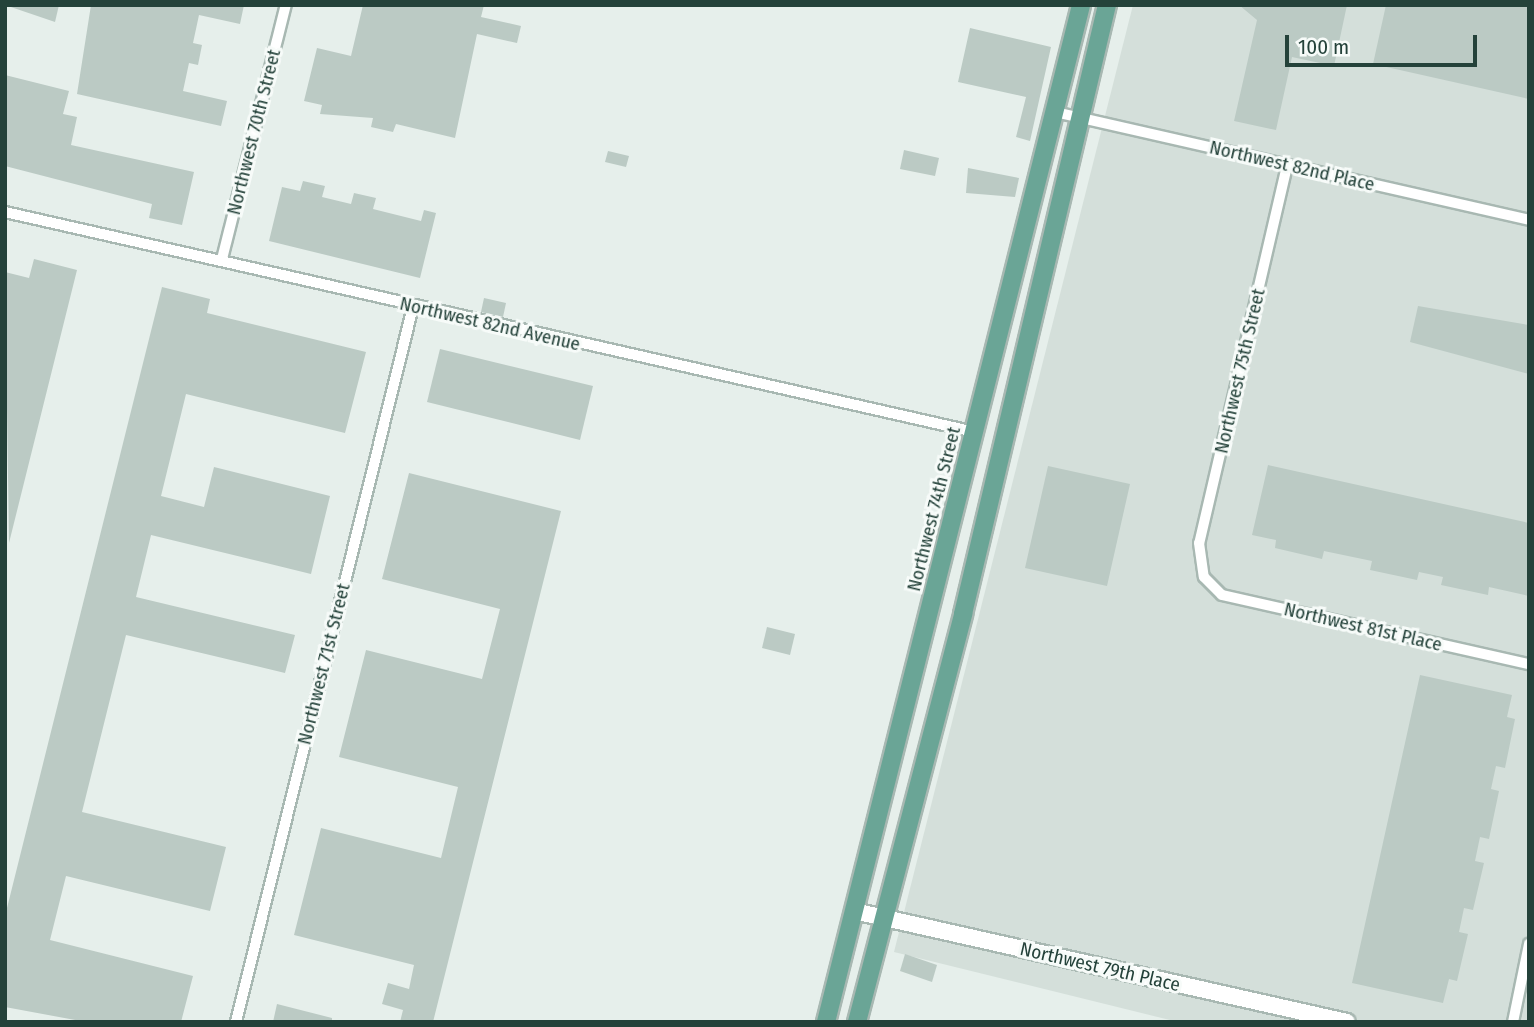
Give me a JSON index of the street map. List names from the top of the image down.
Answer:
{
  "streets": {
    "main road": ["Northwest 74th Street", "Northwest 79th Place"],
    "street": [
      "Northwest 70th Street",
      "Northwest 82nd Place",
      "Northwest 82nd Avenue",
      "Northwest 75th Street",
      "Northwest 81st Place",
      "Northwest 71st Street"
    ]
  },
  "crossings": [
    ["Northwest 70th Street", "Northwest 82nd Avenue"],
    ["Northwest 82nd Place", "Northwest 75th Street"],
    ["Northwest 82nd Place", "Northwest 74th Street"],
    ["Northwest 82nd Avenue", "Northwest 74th Street"],
    ["Northwest 82nd Avenue", "Northwest 71st Street"],
    ["Northwest 75th Street", "Northwest 81st Place"],
    ["Northwest 74th Street", "Northwest 79th Place"]
  ],
  "scale_bar": "100 m"
}
